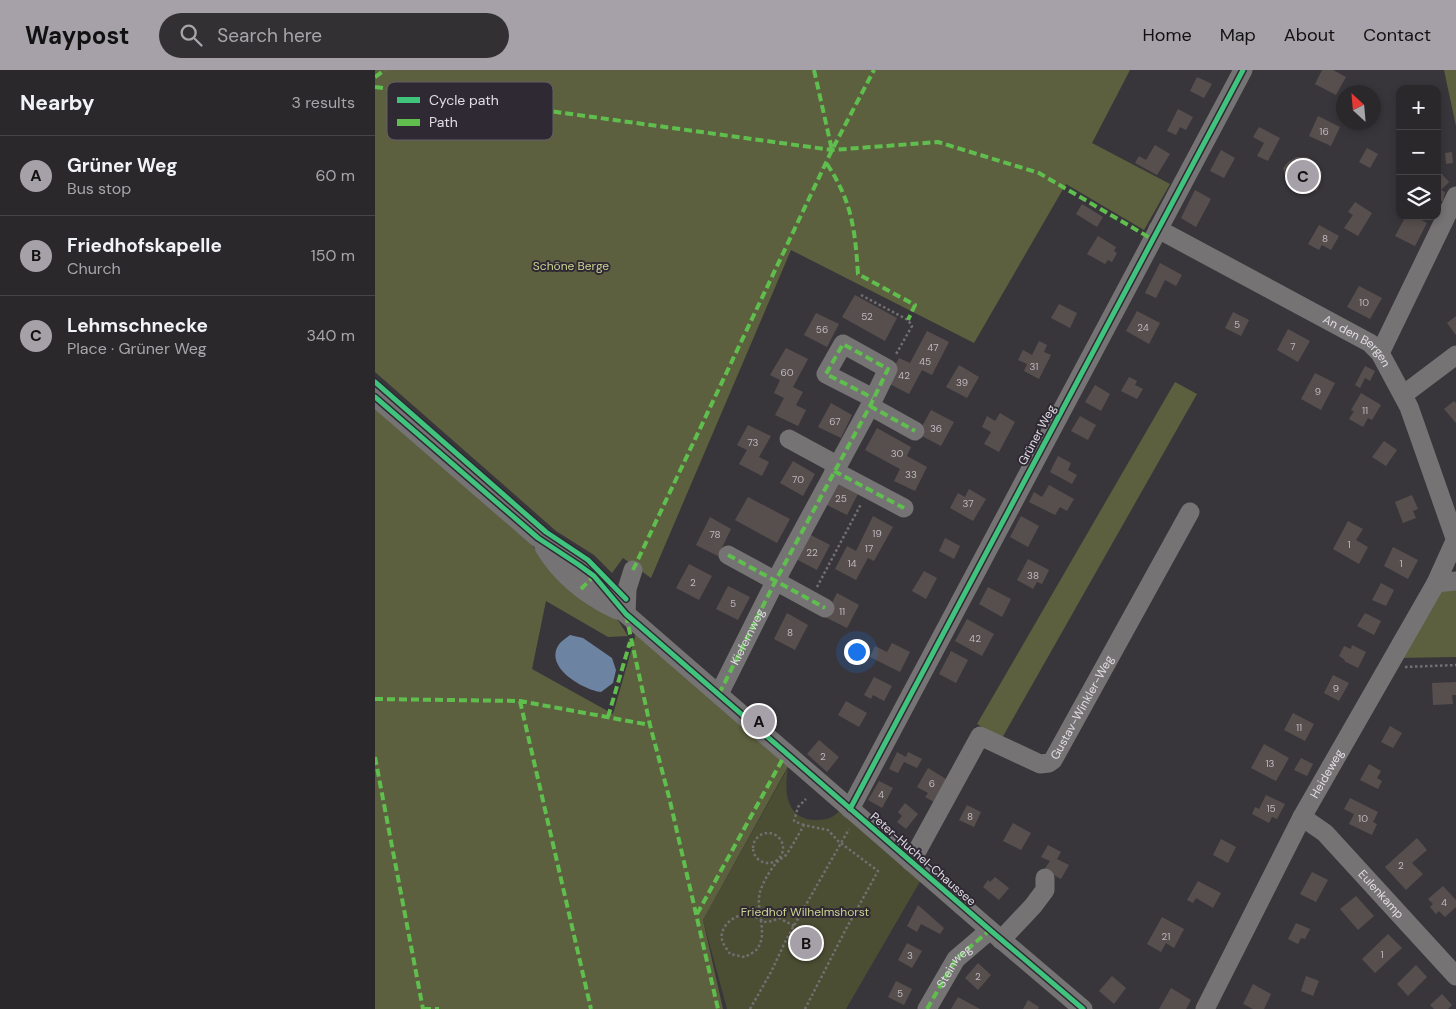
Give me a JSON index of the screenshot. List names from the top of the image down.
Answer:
{
  "streets": {
    "street": [
      "An den Bergen",
      "Grüner Weg",
      "Kiefernweg",
      "Gustav-Winkler-Weg",
      "Heideweg",
      "Peter-Huchel-Chaussee",
      "Eulenkamp",
      "Steinweg"
    ]
  },
  "crossings": [
    ["An den Bergen", "Grüner Weg"],
    ["An den Bergen", "Heideweg"],
    ["Grüner Weg", "Peter-Huchel-Chaussee"],
    ["Kiefernweg", "Peter-Huchel-Chaussee"],
    ["Gustav-Winkler-Weg", "Peter-Huchel-Chaussee"],
    ["Heideweg", "Eulenkamp"],
    ["Peter-Huchel-Chaussee", "Steinweg"]
  ],
  "parks": ["Schöne Berge", "Friedhof Wilhelmshorst"],
  "house_numbers": [
    "16",
    "8",
    "10",
    "52",
    "5",
    "24",
    "56",
    "7",
    "47",
    "45",
    "31",
    "60",
    "42",
    "39",
    "9",
    "11",
    "67",
    "36",
    "73",
    "30",
    "33",
    "70",
    "25",
    "37",
    "19",
    "78",
    "1",
    "17",
    "22",
    "14",
    "1",
    "38",
    "2",
    "5",
    "11",
    "8",
    "42",
    "9",
    "11",
    "2",
    "13",
    "6",
    "4",
    "15",
    "8",
    "10",
    "2",
    "4",
    "21",
    "1",
    "3",
    "2",
    "5"
  ],
  "legend": ["Cycle path", "Path"],
  "north": "top left",
  "page": {
    "header": "Waypost",
    "search": "Search here",
    "nav": [
      "Home",
      "Map",
      "About",
      "Contact"
    ],
    "heading": ["Nearby", "3 results"],
    "map_buttons": ["+", "−"],
    "list": [
      {
        "mark": "A",
        "name": "Grüner Weg",
        "note": "Bus stop",
        "value": "60 m"
      },
      {
        "mark": "B",
        "name": "Friedhofskapelle",
        "note": "Church",
        "value": "150 m"
      },
      {
        "mark": "C",
        "name": "Lehmschnecke",
        "note": "Place · Grüner Weg",
        "value": "340 m"
      }
    ],
    "pins": ["C", "A", "B"]
  }
}
